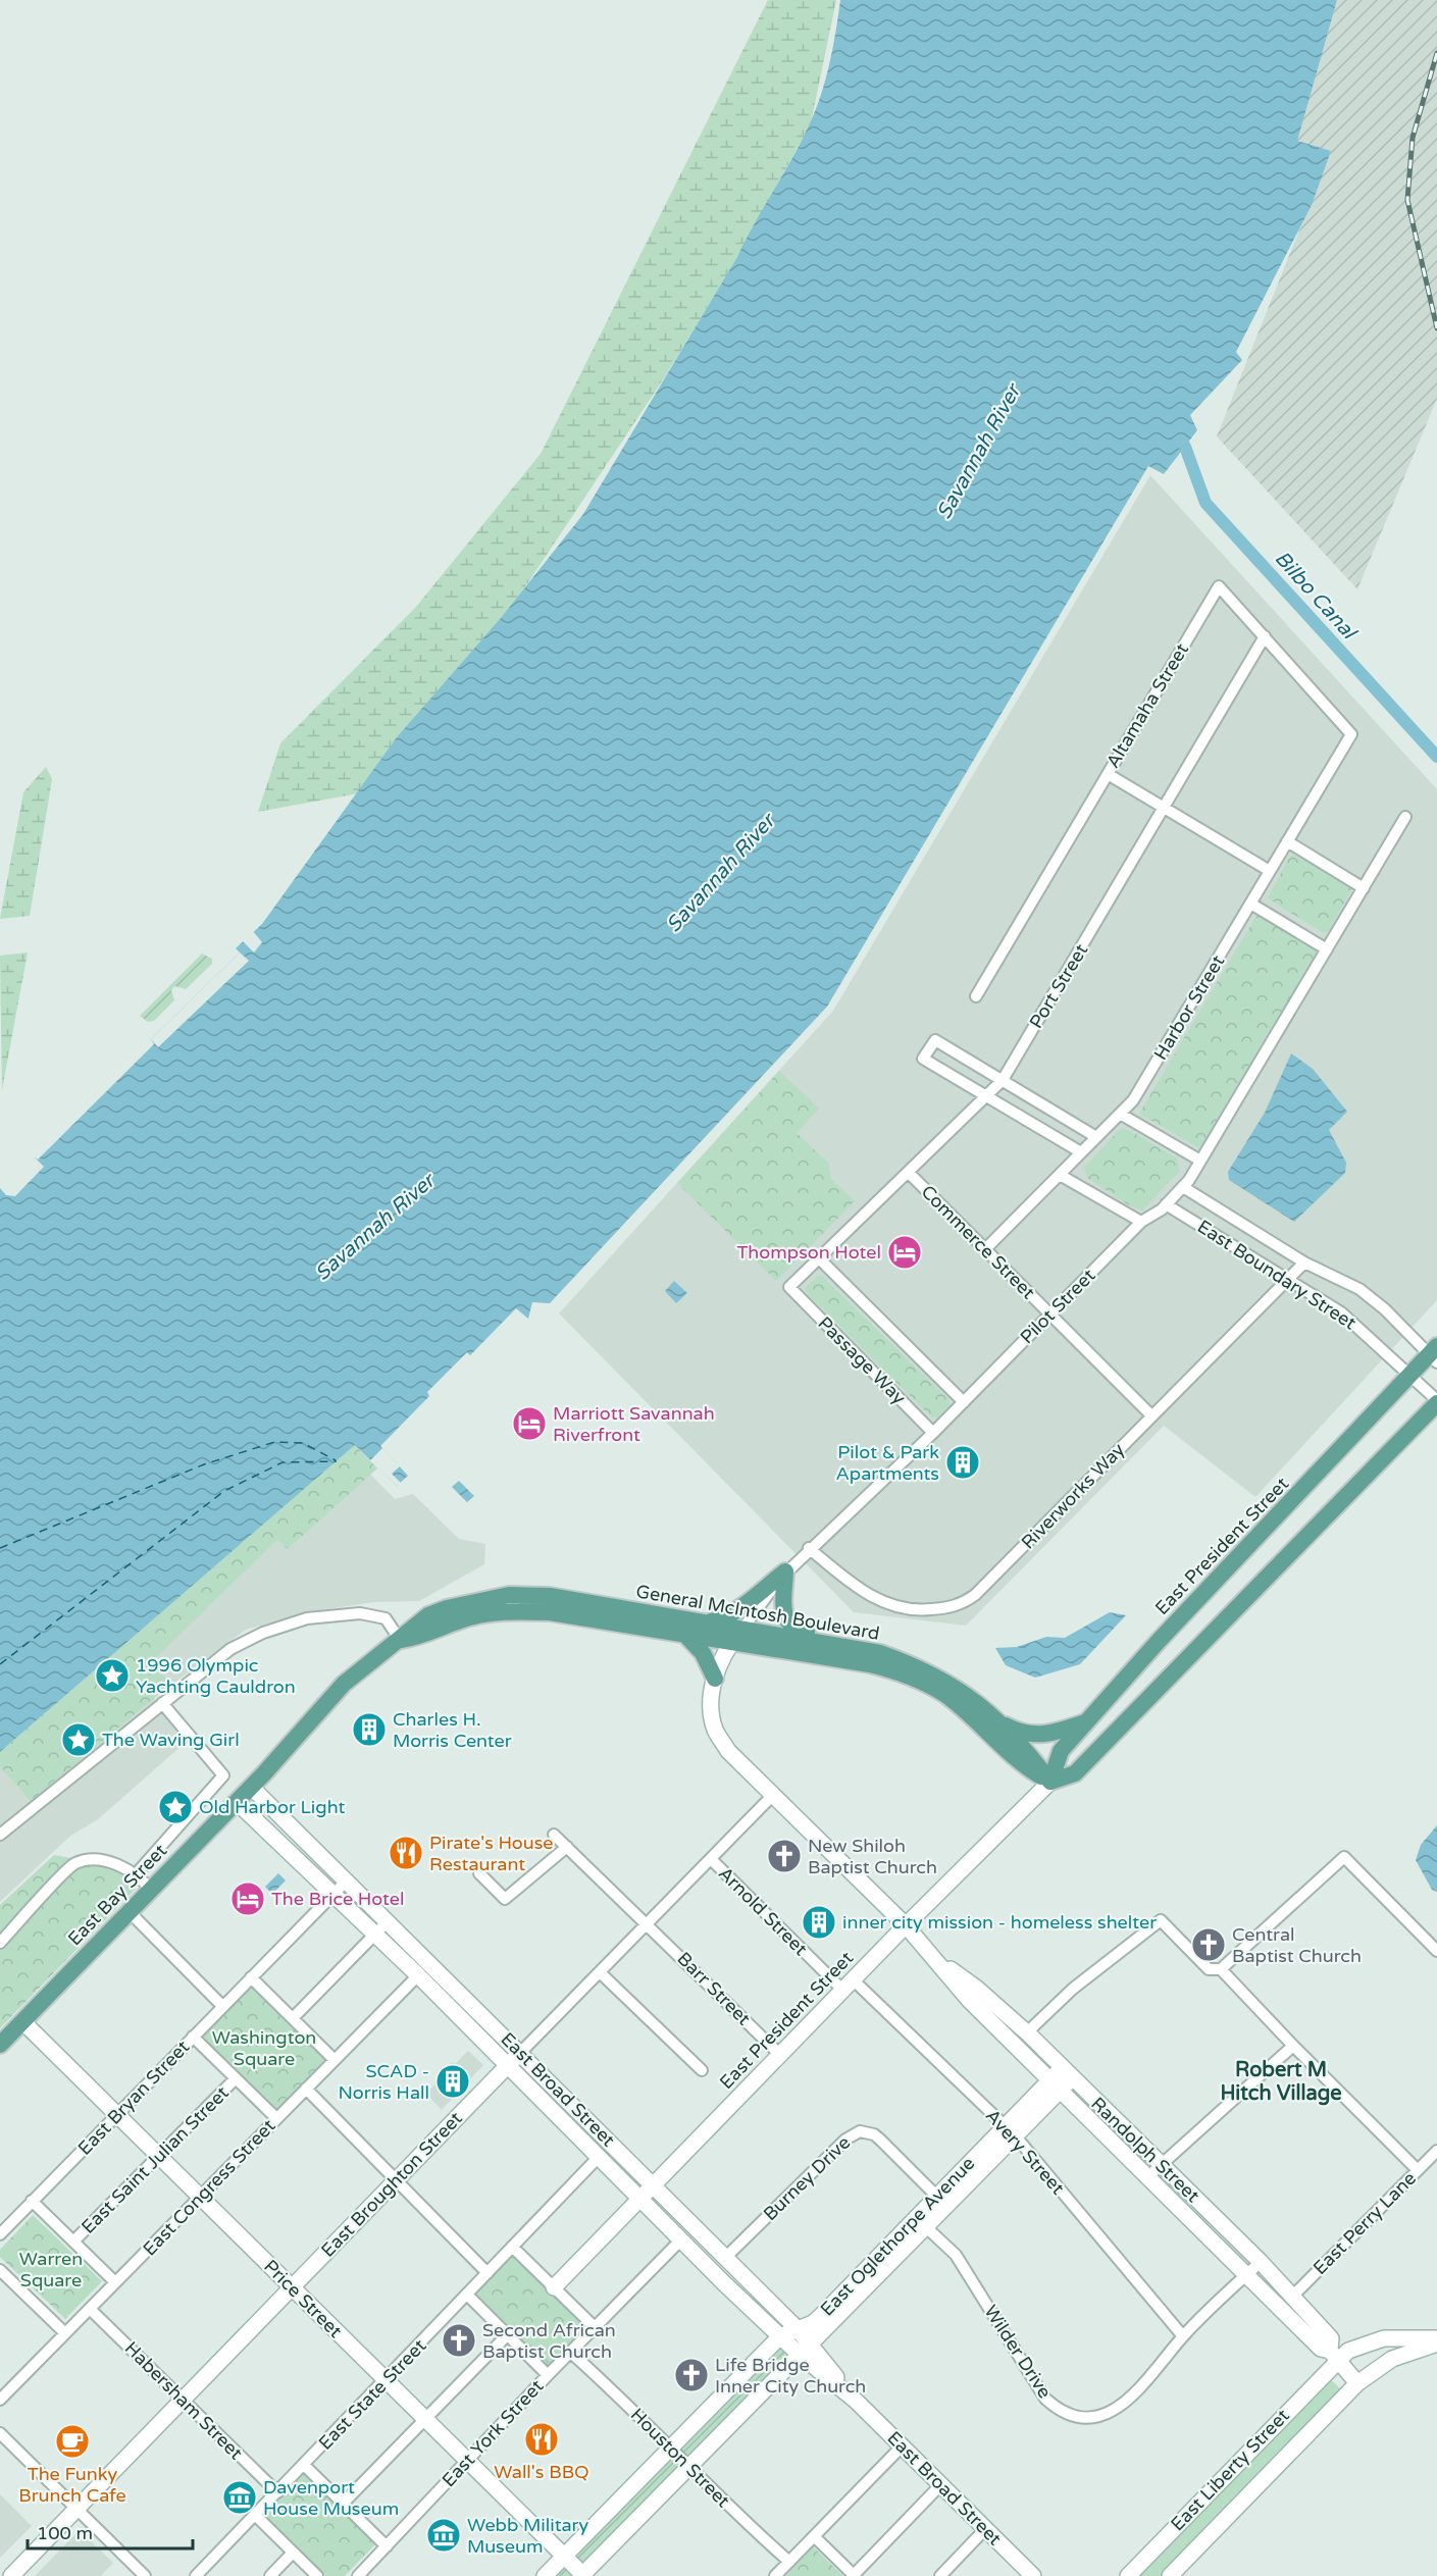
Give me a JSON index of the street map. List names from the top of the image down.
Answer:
{
  "streets": {
    "main road": [
      "East President Street",
      "General McIntosh Boulevard",
      "East Bay Street",
      "East Broad Street",
      "Randolph Street",
      "East Broughton Street",
      "East Oglethorpe Avenue",
      "Price Street",
      "East Liberty Street"
    ],
    "street": [
      "Altamaha Street",
      "Port Street",
      "Harbor Street",
      "Commerce Street",
      "East Boundary Street",
      "Pilot Street",
      "Passage Way",
      "Riverworks Way",
      "Arnold Street",
      "Barr Street",
      "East Bryan Street",
      "Avery Street",
      "East Saint Julian Street",
      "Burney Drive",
      "East Congress Street",
      "East Perry Lane",
      "Wilder Drive",
      "East State Street",
      "Habersham Street",
      "East York Street",
      "Houston Street"
    ]
  },
  "crossings": [
    ["Altamaha Street", "Port Street"],
    ["Altamaha Street", "Harbor Street"],
    ["Port Street", "Commerce Street"],
    ["Port Street", "Passage Way"],
    ["Harbor Street", "Commerce Street"],
    ["Commerce Street", "Pilot Street"],
    ["Commerce Street", "Riverworks Way"],
    ["East Boundary Street", "Pilot Street"],
    ["East Boundary Street", "Riverworks Way"],
    ["East Boundary Street", "East President Street"],
    ["Pilot Street", "Passage Way"],
    ["Pilot Street", "Riverworks Way"],
    ["Pilot Street", "General McIntosh Boulevard"],
    ["Pilot Street", "Randolph Street"],
    ["East President Street", "General McIntosh Boulevard"],
    ["East President Street", "Arnold Street"],
    ["East President Street", "Barr Street"],
    ["East President Street", "East Broad Street"],
    ["East President Street", "Randolph Street"],
    ["East President Street", "Avery Street"],
    ["General McIntosh Boulevard", "East Bay Street"],
    ["General McIntosh Boulevard", "Randolph Street"],
    ["East Bay Street", "East Broad Street"],
    ["East Bay Street", "Price Street"],
    ["Arnold Street", "Avery Street"],
    ["Arnold Street", "East Broughton Street"],
    ["Barr Street", "East Broughton Street"],
    ["East Broad Street", "East Bryan Street"],
    ["East Broad Street", "Burney Drive"],
    ["East Broad Street", "East Broughton Street"],
    ["East Broad Street", "East Congress Street"],
    ["East Broad Street", "East Oglethorpe Avenue"],
    ["East Broad Street", "East State Street"],
    ["East Broad Street", "East York Street"],
    ["East Bryan Street", "Price Street"],
    ["Randolph Street", "East Broughton Street"],
    ["Randolph Street", "East Perry Lane"],
    ["Randolph Street", "East Oglethorpe Avenue"],
    ["Randolph Street", "Wilder Drive"],
    ["Randolph Street", "East Liberty Street"],
    ["Avery Street", "East Oglethorpe Avenue"],
    ["Avery Street", "Wilder Drive"],
    ["East Saint Julian Street", "Price Street"],
    ["Burney Drive", "East Oglethorpe Avenue"],
    ["East Broughton Street", "Price Street"],
    ["East Broughton Street", "Habersham Street"],
    ["East Congress Street", "Price Street"],
    ["East Congress Street", "Habersham Street"],
    ["East Oglethorpe Avenue", "Price Street"],
    ["East Oglethorpe Avenue", "Wilder Drive"],
    ["East Oglethorpe Avenue", "Houston Street"],
    ["Price Street", "East State Street"],
    ["Price Street", "East York Street"],
    ["East State Street", "Habersham Street"],
    ["East York Street", "Houston Street"]
  ],
  "districts": ["Robert M Hitch Village"],
  "water": ["Savannah River", "Bilbo Canal"],
  "parks": ["Washington Square", "Warren Square"],
  "places": {
    "hotel": ["Thompson Hotel", "Marriott Savannah Riverfront", "The Brice Hotel"],
    "building": [
      "Pilot & Park Apartments",
      "Charles H. Morris Center",
      "inner city mission - homeless shelter",
      "SCAD - Norris Hall"
    ],
    "place": ["1996 Olympic Yachting Cauldron", "The Waving Girl", "Old Harbor Light"],
    "restaurant": ["Pirate's House Restaurant", "Wall's BBQ"],
    "church": [
      "New Shiloh Baptist Church",
      "Central Baptist Church",
      "Second African Baptist Church",
      "Life Bridge Inner City Church"
    ],
    "cafe": ["The Funky Brunch Cafe"],
    "museum": ["Davenport House Museum", "Webb Military Museum"]
  },
  "scale_bar": "100 m"
}
